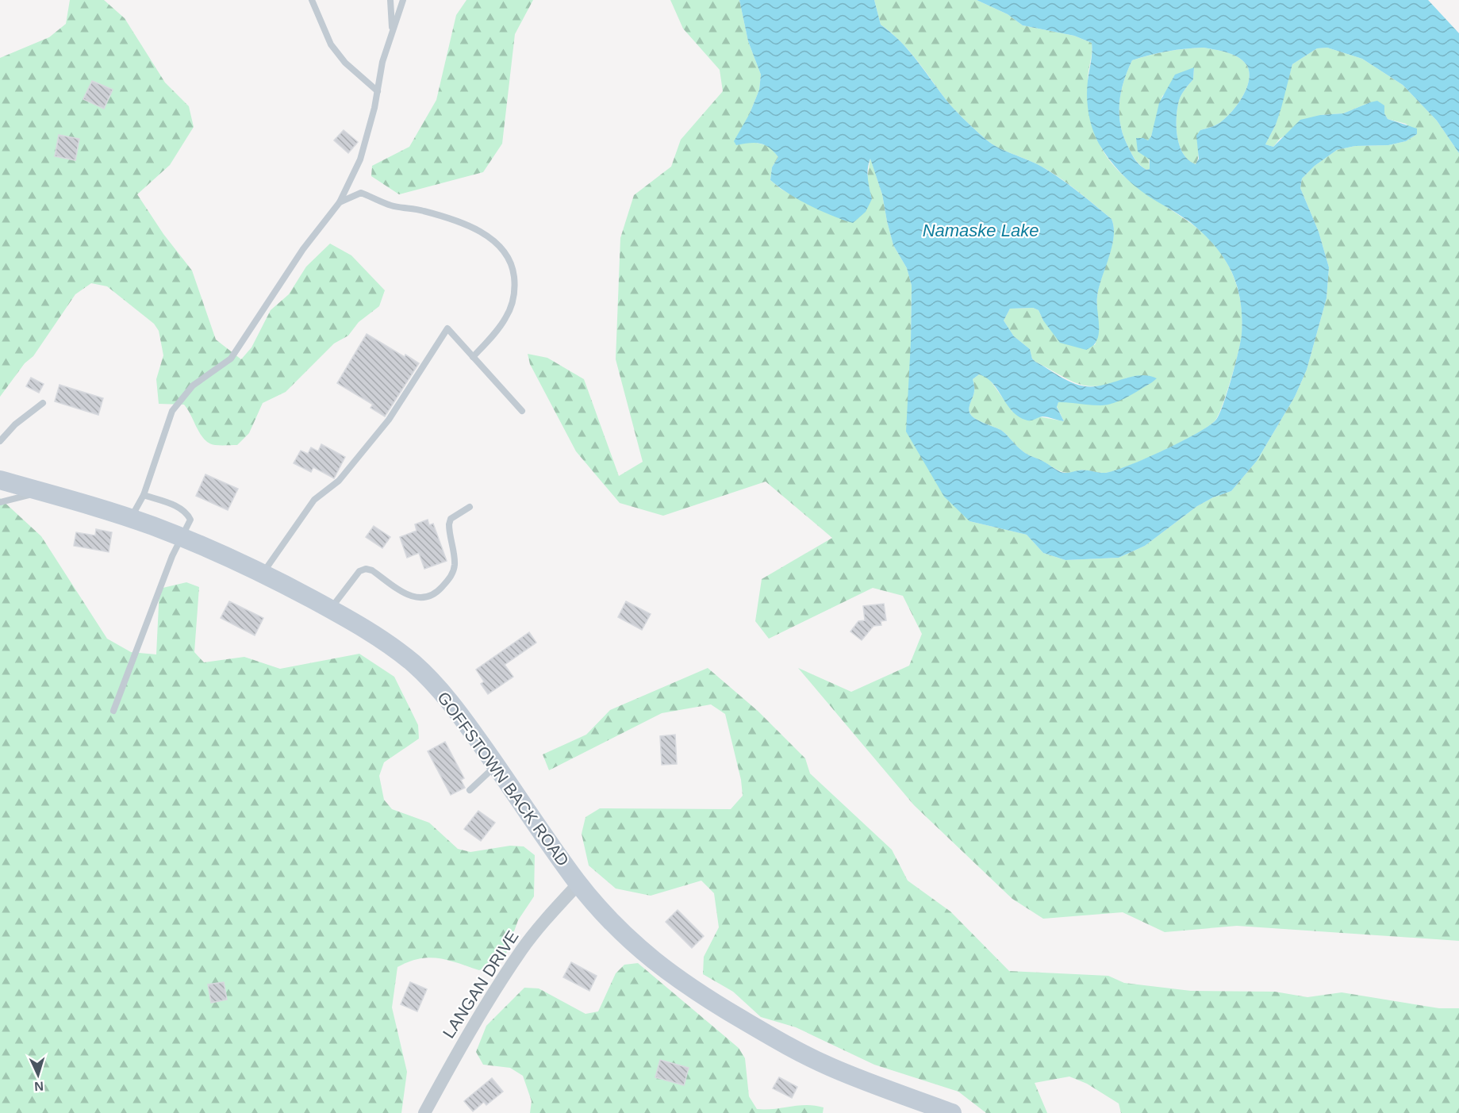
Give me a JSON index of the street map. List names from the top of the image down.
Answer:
{
  "streets": {
    "main road": ["GOFFSTOWN BACK ROAD"],
    "street": ["LANGAN DRIVE"]
  },
  "crossings": [
    ["GOFFSTOWN BACK ROAD", "LANGAN DRIVE"]
  ],
  "water": ["Namaske Lake"],
  "north": "bottom"
}
